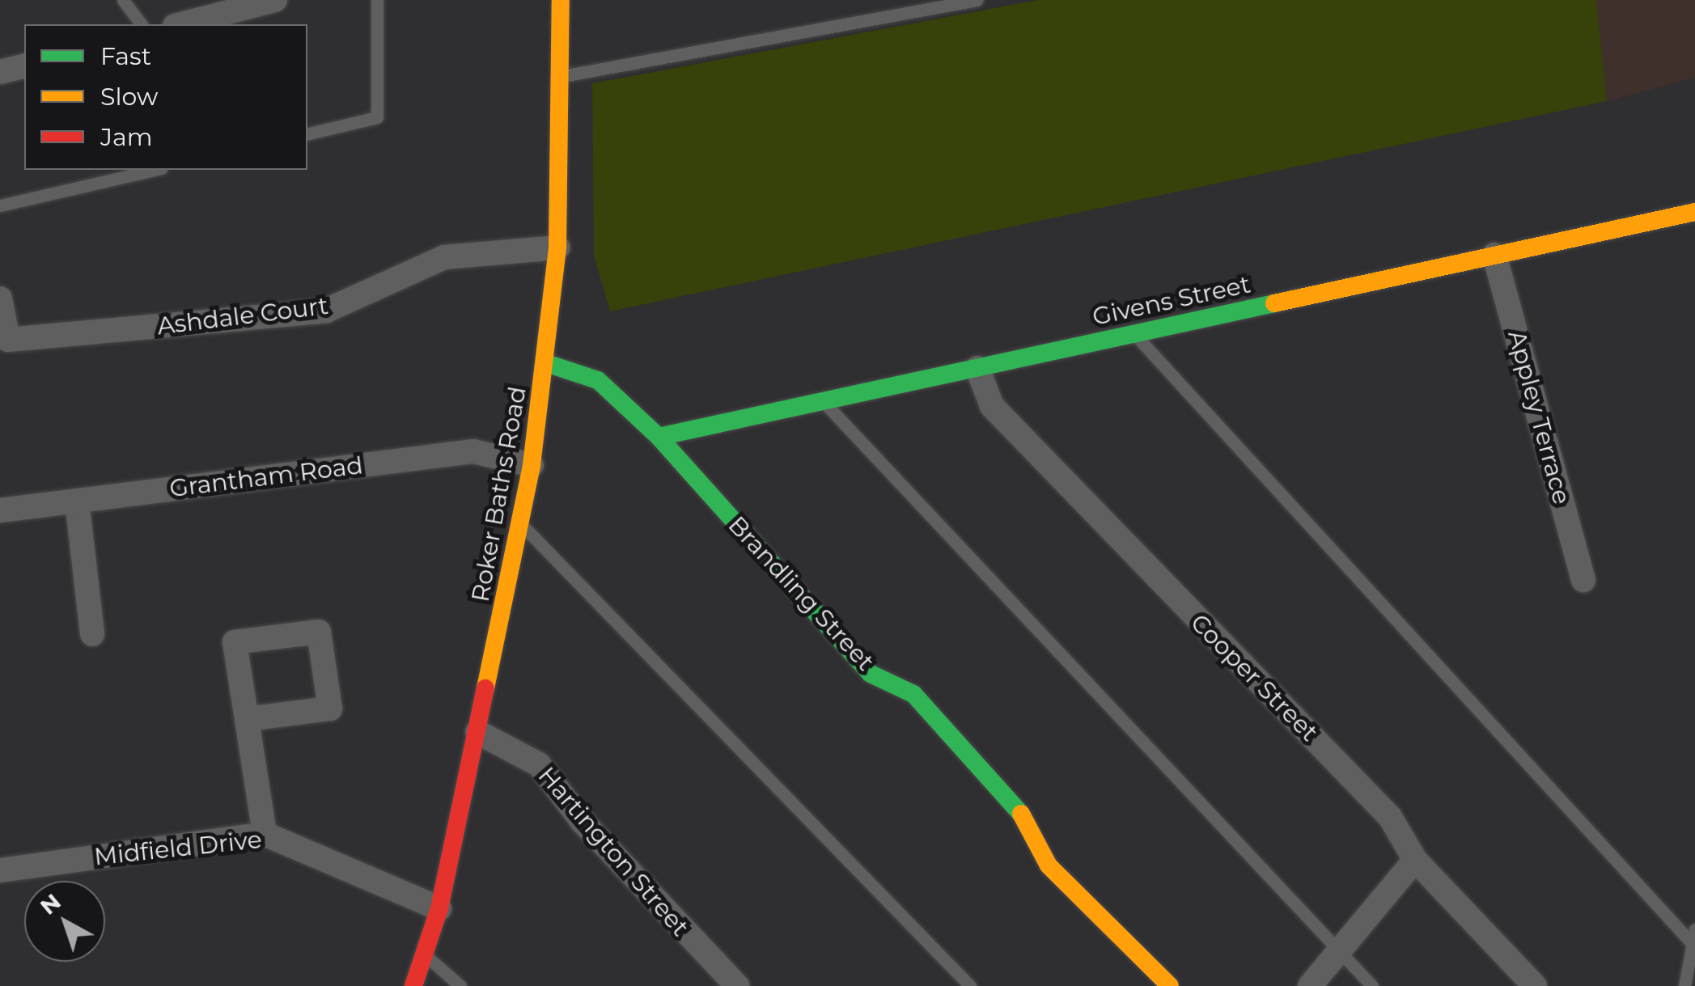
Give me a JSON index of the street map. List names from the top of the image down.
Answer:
{
  "streets": {
    "street": [
      "Givens Street",
      "Ashdale Court",
      "Appley Terrace",
      "Grantham Road",
      "Roker Baths Road",
      "Brandling Street",
      "Cooper Street",
      "Midfield Drive",
      "Hartington Street"
    ]
  },
  "crossings": [
    ["Givens Street", "Appley Terrace"],
    ["Givens Street", "Brandling Street"],
    ["Givens Street", "Cooper Street"],
    ["Ashdale Court", "Roker Baths Road"],
    ["Grantham Road", "Roker Baths Road"],
    ["Roker Baths Road", "Brandling Street"],
    ["Roker Baths Road", "Midfield Drive"],
    ["Roker Baths Road", "Hartington Street"]
  ],
  "legend": ["Fast", "Slow", "Jam"],
  "north": "top left"
}
